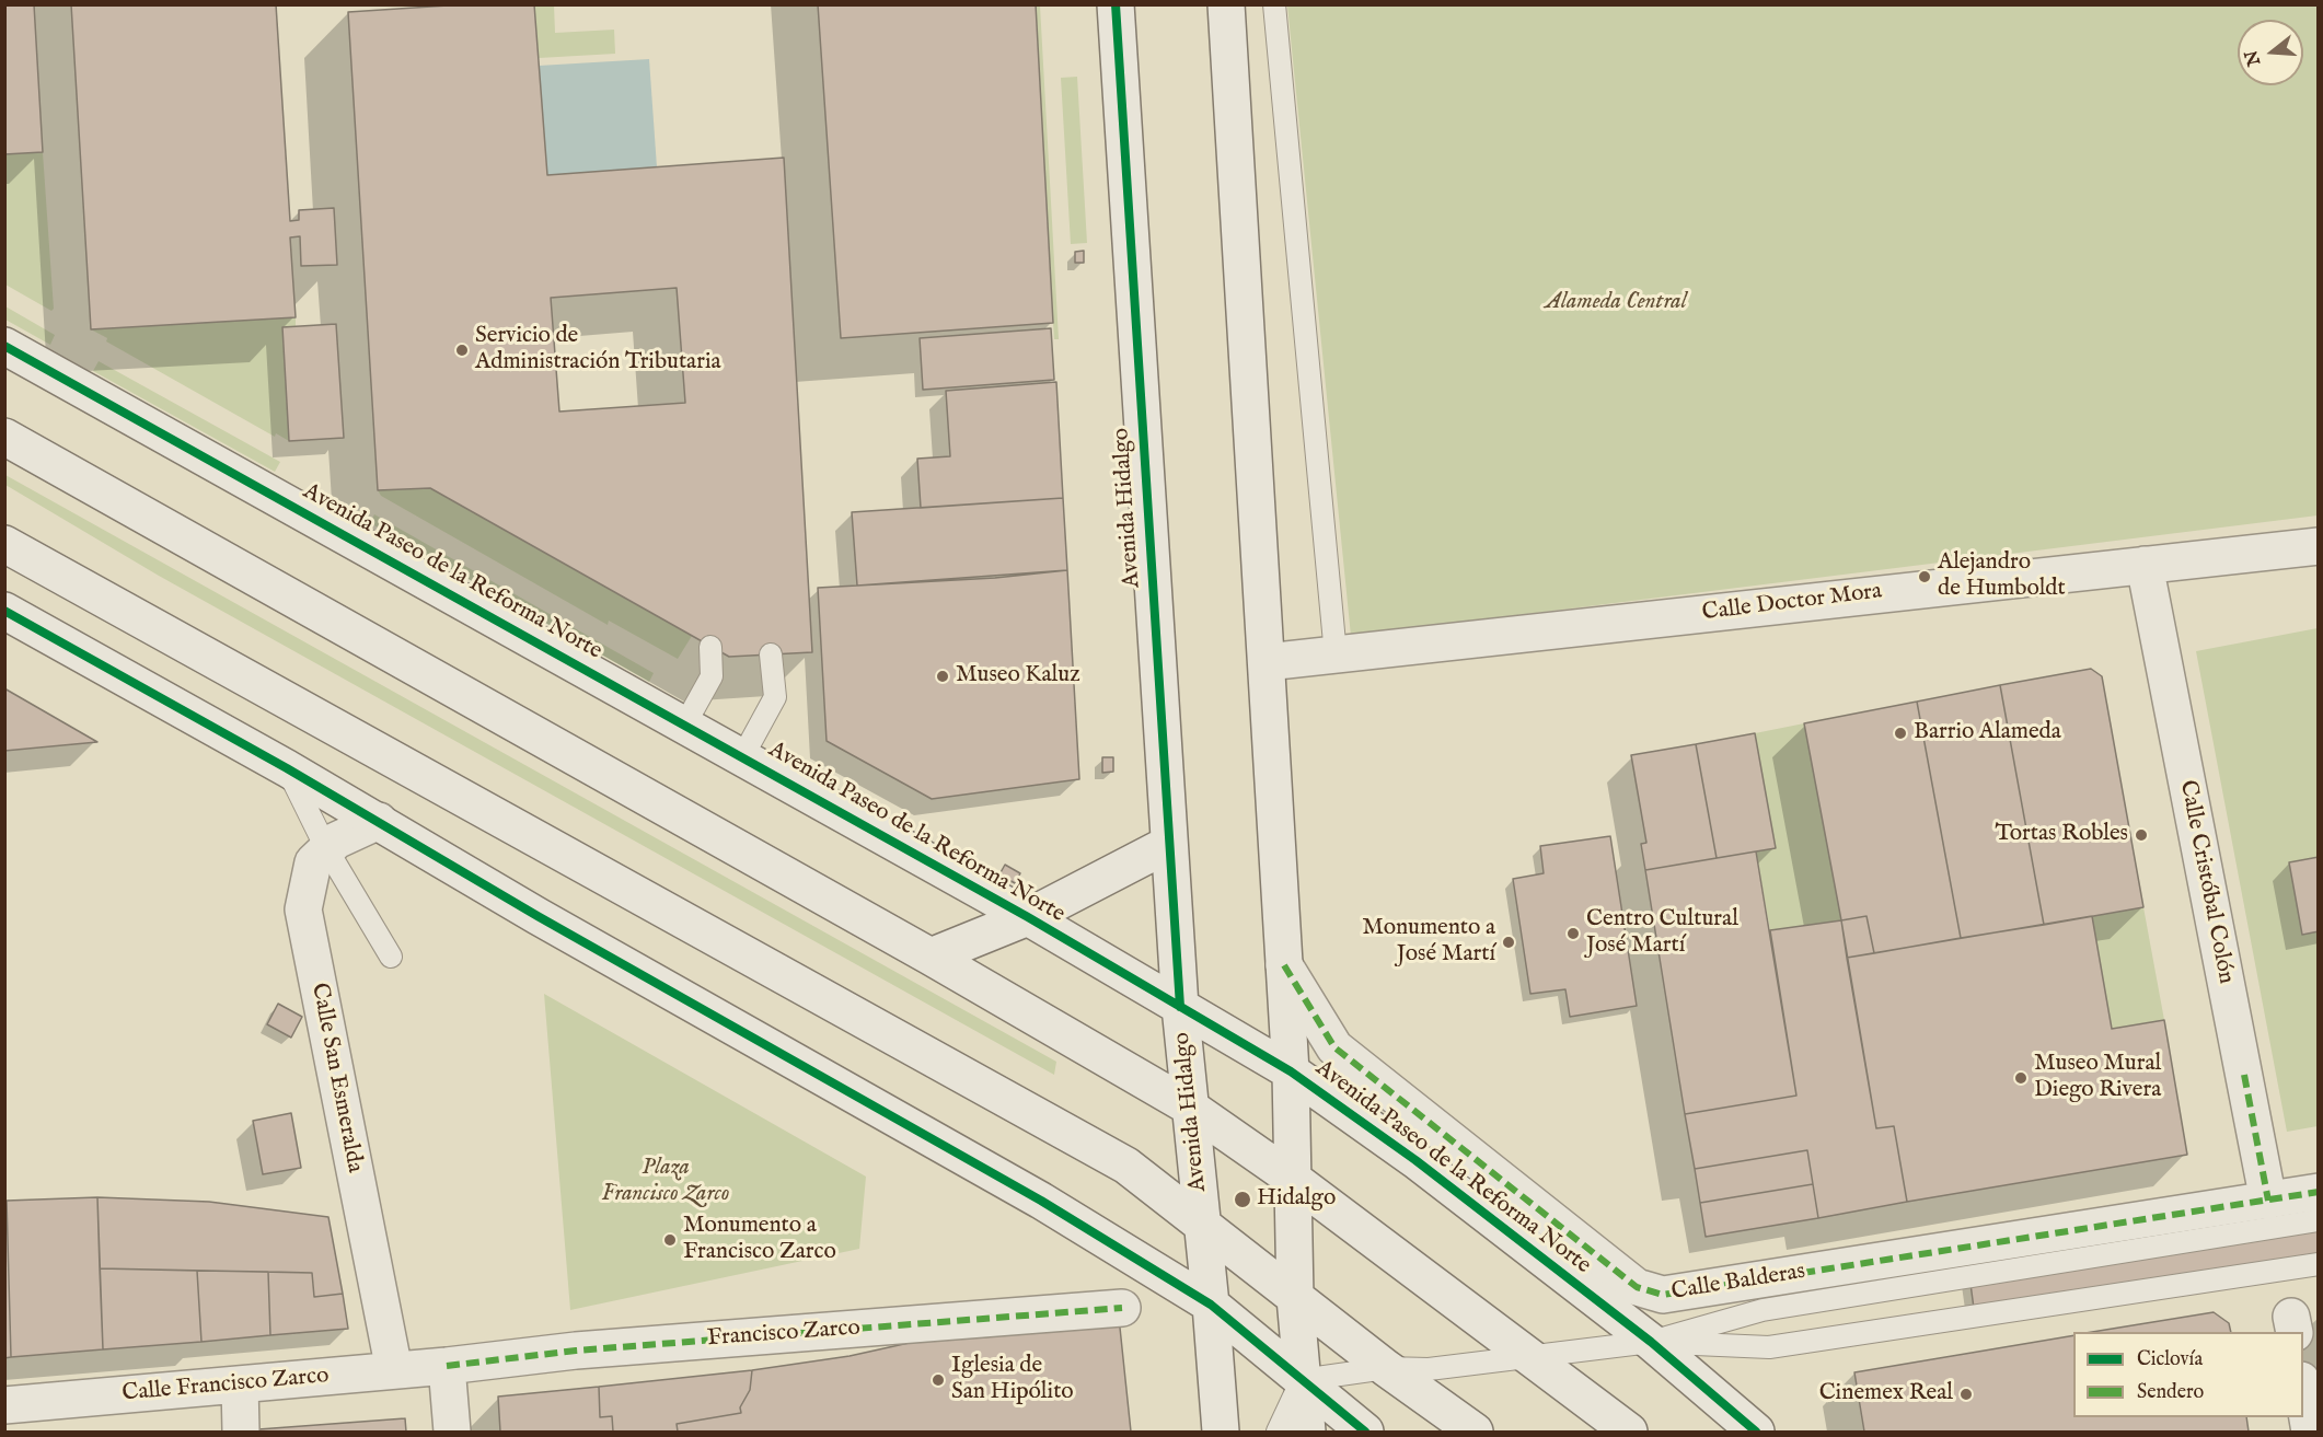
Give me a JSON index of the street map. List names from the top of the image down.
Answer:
{
  "streets": {
    "street": [
      "Avenida Hidalgo",
      "Avenida Paseo de la Reforma Norte",
      "Calle Doctor Mora",
      "Calle Cristóbal Colón",
      "Calle San Esmeralda",
      "Calle Balderas",
      "Francisco Zarco",
      "Calle Francisco Zarco"
    ]
  },
  "crossings": [
    ["Avenida Hidalgo", "Avenida Paseo de la Reforma Norte"],
    ["Calle Doctor Mora", "Calle Cristóbal Colón"],
    ["Calle Cristóbal Colón", "Calle Balderas"],
    ["Calle San Esmeralda", "Calle Francisco Zarco"],
    ["Francisco Zarco", "Calle Francisco Zarco"]
  ],
  "parks": ["Alameda Central", "Plaza Francisco Zarco"],
  "places": [
    "Servicio de Administración Tributaria",
    "Alejandro de Humboldt",
    "Museo Kaluz",
    "Barrio Alameda",
    "Tortas Robles",
    "Centro Cultural José Martí",
    "Monumento a José Martí",
    "Museo Mural Diego Rivera",
    "Hidalgo",
    "Monumento a Francisco Zarco",
    "Iglesia de San Hipólito",
    "Cinemex Real"
  ],
  "legend": ["Ciclovía", "Sendero"],
  "north": "left"
}
